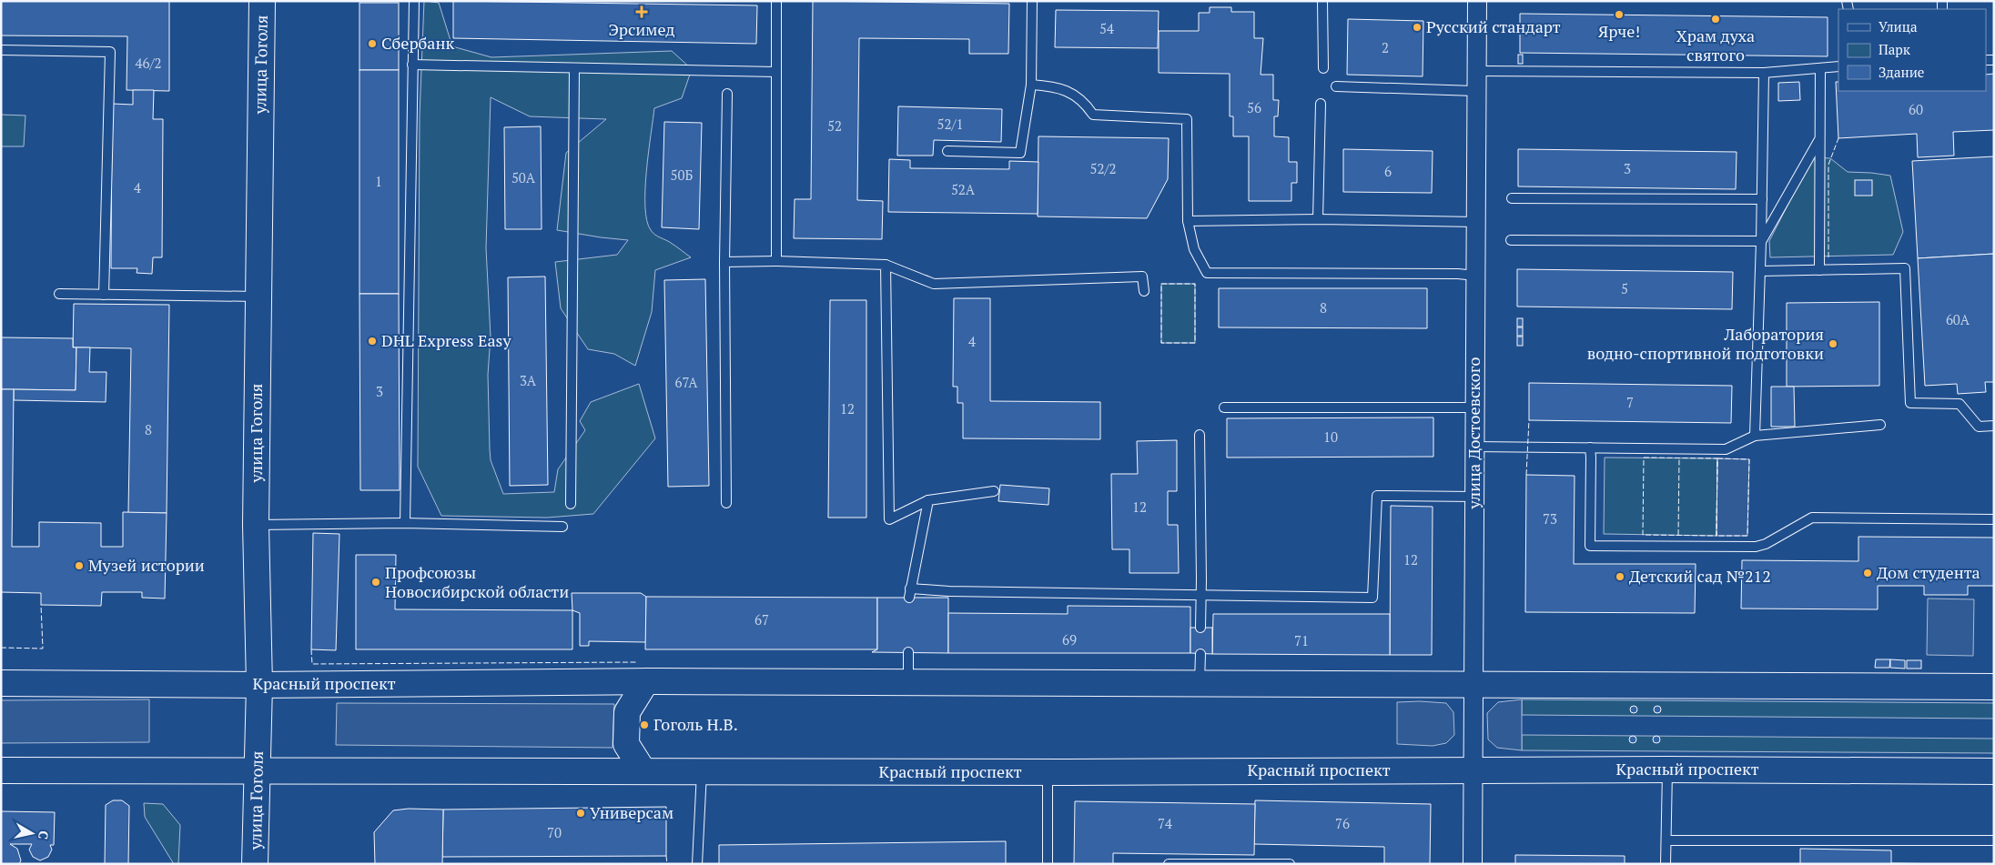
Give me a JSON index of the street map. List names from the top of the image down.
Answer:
{
  "streets": {
    "main road": ["улица Гоголя", "Красный проспект"],
    "street": ["улица Достоевского"]
  },
  "crossings": [
    ["улица Гоголя", "Красный проспект"],
    ["улица Достоевского", "Красный проспект"]
  ],
  "places": {
    "health": ["Эрсимед"],
    "other": [
      "Ярче!",
      "Храм духа святого",
      "Русский стандарт",
      "Сбербанк",
      "DHL Express Easy",
      "Лаборатория водно-спортивной подготовки",
      "Музей истории",
      "Дом студента",
      "Детский сад №212",
      "Профсоюзы Новосибирской области",
      "Гоголь Н.В.",
      "Универсам"
    ]
  },
  "house_numbers": [
    "54",
    "2",
    "46/2",
    "56",
    "60",
    "52/1",
    "52",
    "52/2",
    "3",
    "6",
    "50Б",
    "50А",
    "1",
    "4",
    "52А",
    "5",
    "8",
    "60А",
    "4",
    "3А",
    "67А",
    "3",
    "7",
    "12",
    "8",
    "10",
    "12",
    "73",
    "12",
    "67",
    "69",
    "71",
    "74",
    "76",
    "70"
  ],
  "legend": ["Улица", "Парк", "Здание"],
  "north": "right"
}
